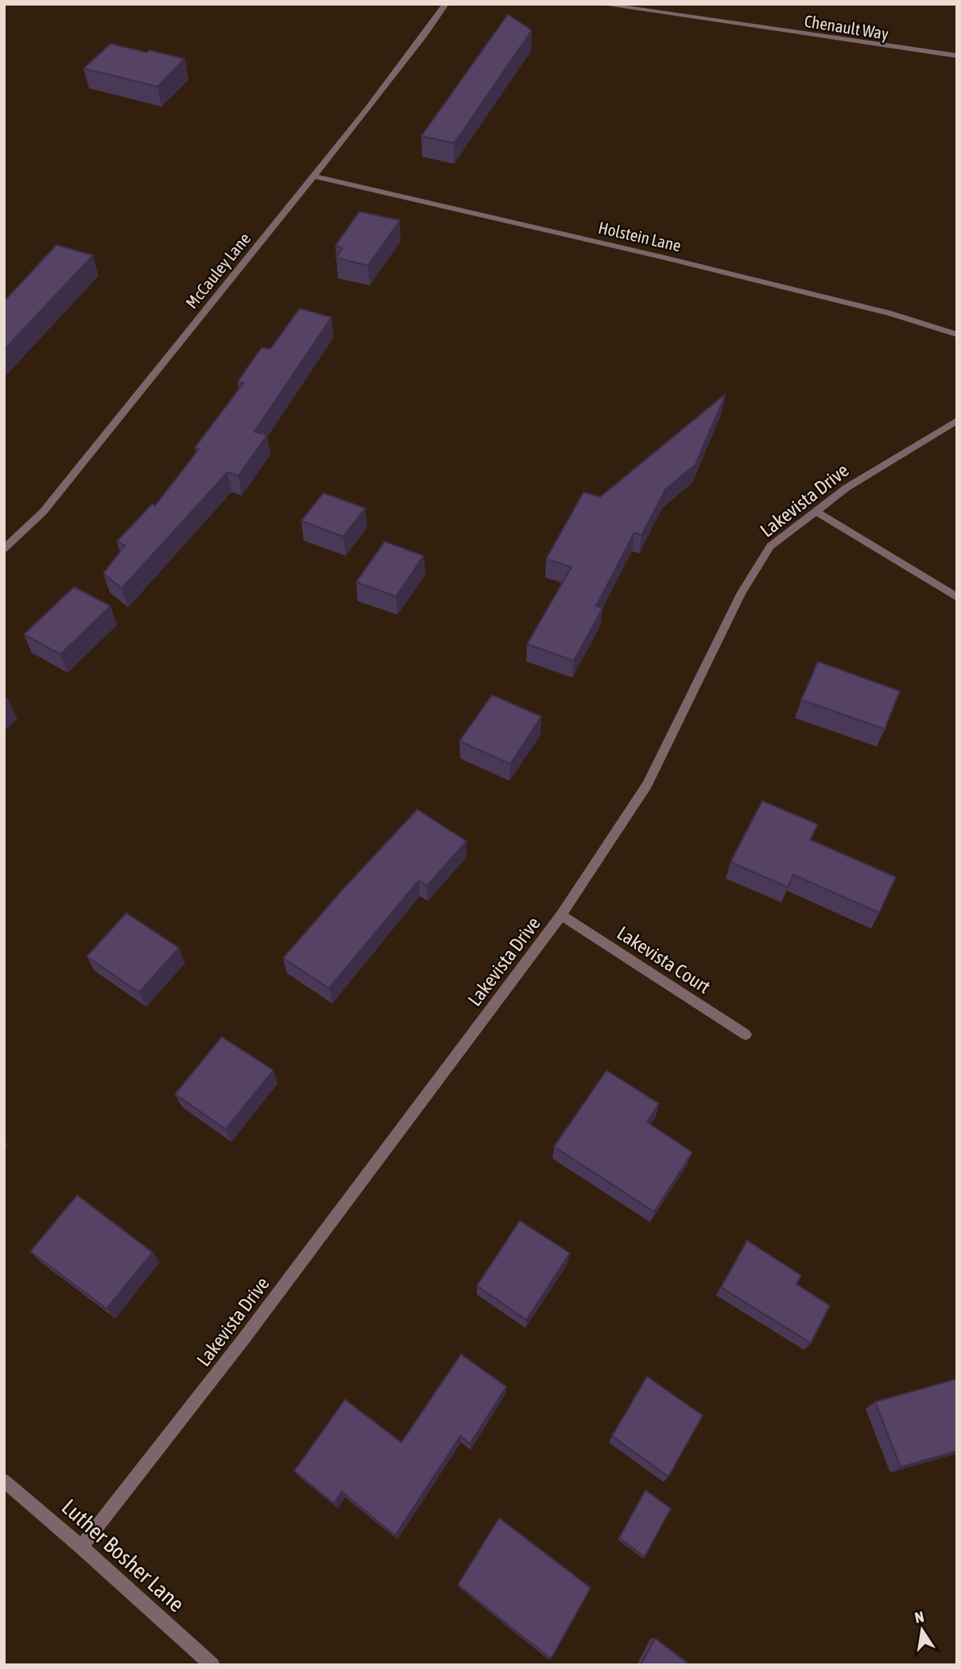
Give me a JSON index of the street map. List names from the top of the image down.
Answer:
{
  "streets": {
    "street": [
      "Chenault Way",
      "Holstein Lane",
      "McCauley Lane",
      "Lakevista Drive",
      "Lakevista Court",
      "Luther Bosher Lane"
    ]
  },
  "crossings": [
    ["Holstein Lane", "McCauley Lane"],
    ["Lakevista Drive", "Lakevista Court"],
    ["Lakevista Drive", "Luther Bosher Lane"]
  ],
  "north": "top"
}
